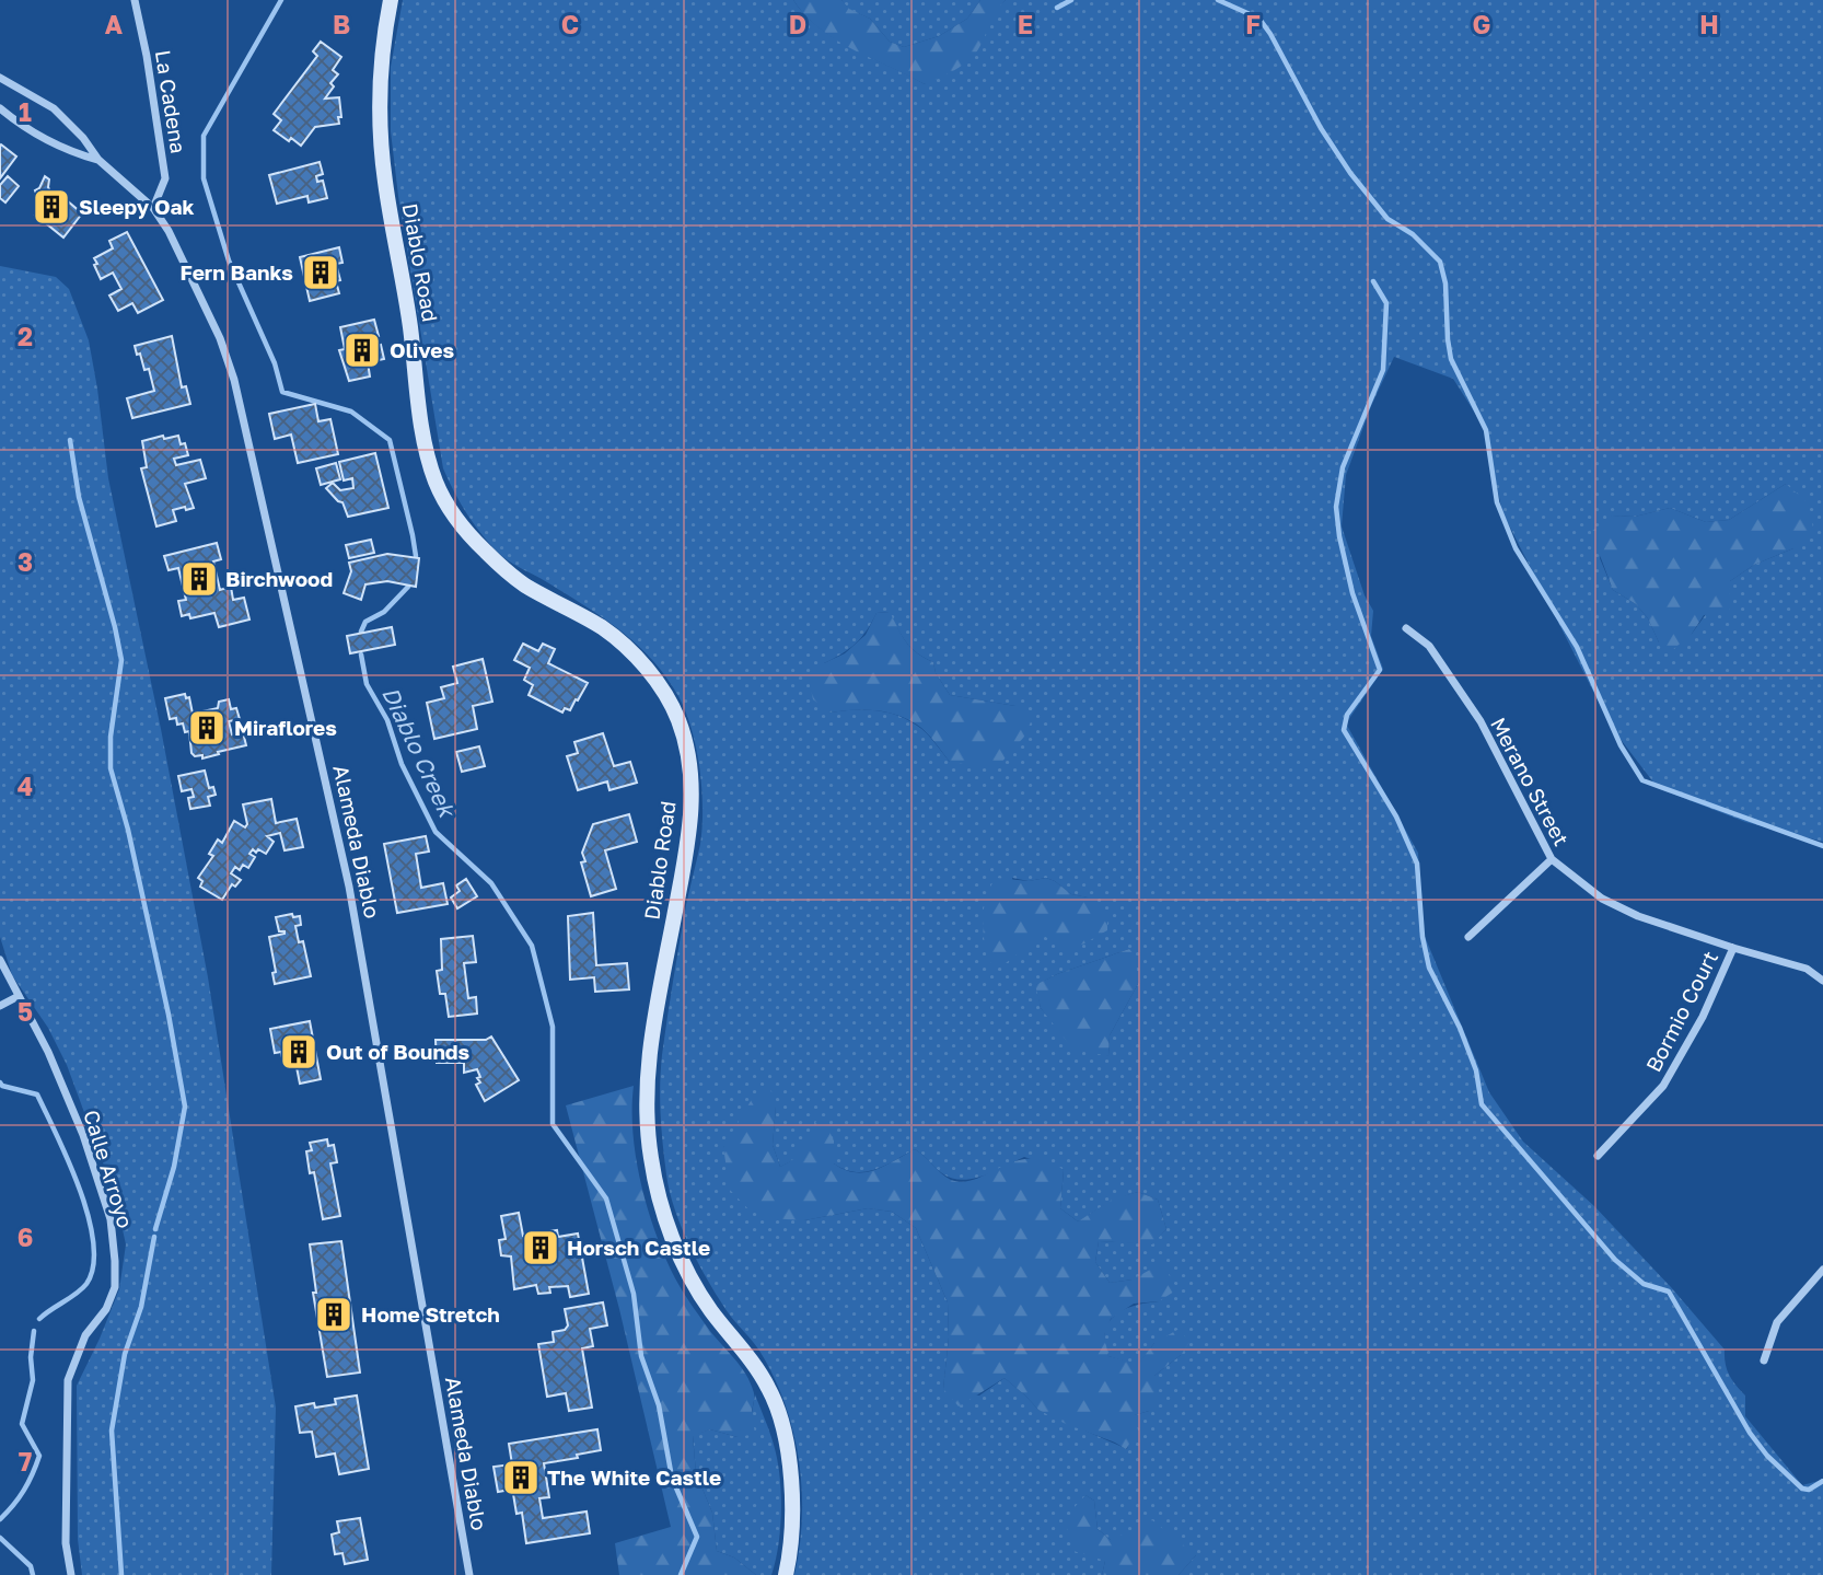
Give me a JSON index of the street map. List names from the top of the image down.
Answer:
{
  "streets": {
    "street": [
      "La Cadena",
      "Diablo Road",
      "Merano Street",
      "Alameda Diablo",
      "Bormio Court",
      "Calle Arroyo"
    ]
  },
  "crossings": [
    ["La Cadena", "Alameda Diablo"],
    ["Merano Street", "Bormio Court"]
  ],
  "water": ["Diablo Creek"],
  "places": {
    "building": [
      "Sleepy Oak",
      "Fern Banks",
      "Olives",
      "Birchwood",
      "Miraflores",
      "Out of Bounds",
      "Horsch Castle",
      "Home Stretch",
      "The White Castle"
    ]
  },
  "grid": {
    "columns": [
      "A",
      "B",
      "C",
      "D",
      "E",
      "F",
      "G",
      "H"
    ],
    "rows": [
      "1",
      "2",
      "3",
      "4",
      "5",
      "6",
      "7"
    ]
  }
}
